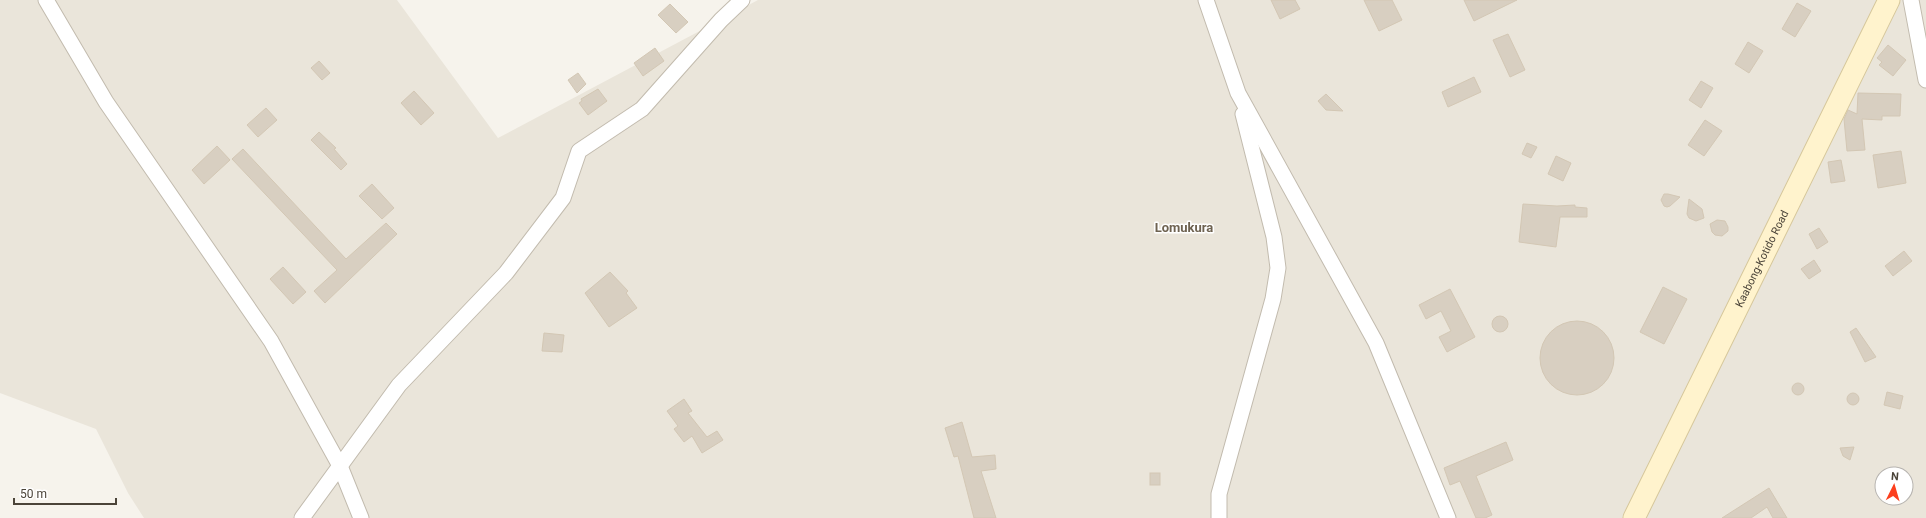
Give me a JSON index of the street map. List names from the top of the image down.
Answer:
{
  "streets": {
    "street": ["Kaabong-Kotido Road"]
  },
  "districts": ["Lomukura"],
  "scale_bar": "50 m",
  "north": "top"
}
